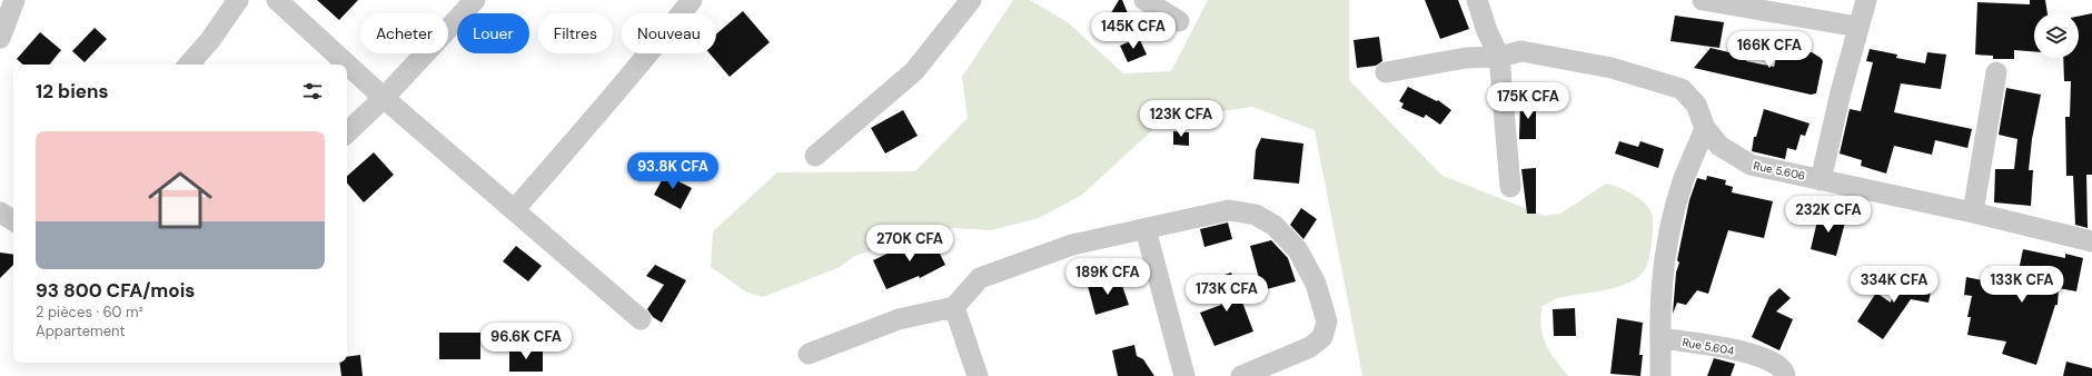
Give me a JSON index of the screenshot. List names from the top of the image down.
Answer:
{
  "streets": {
    "street": ["Rue 5.606", "Rue 5.604"]
  },
  "page": {
    "price": [
      "145K CFA",
      "166K CFA",
      "175K CFA",
      "123K CFA",
      "93.8K CFA",
      "232K CFA",
      "270K CFA",
      "189K CFA",
      "334K CFA",
      "133K CFA",
      "173K CFA",
      "96.6K CFA"
    ],
    "chip": [
      "Acheter",
      "Louer",
      "Filtres",
      "Nouveau"
    ],
    "heading": "12 biens",
    "list": [
      {
        "name": "93 800 CFA/mois",
        "note": "2 pièces · 60 m² · Appartement"
      }
    ]
  }
}
